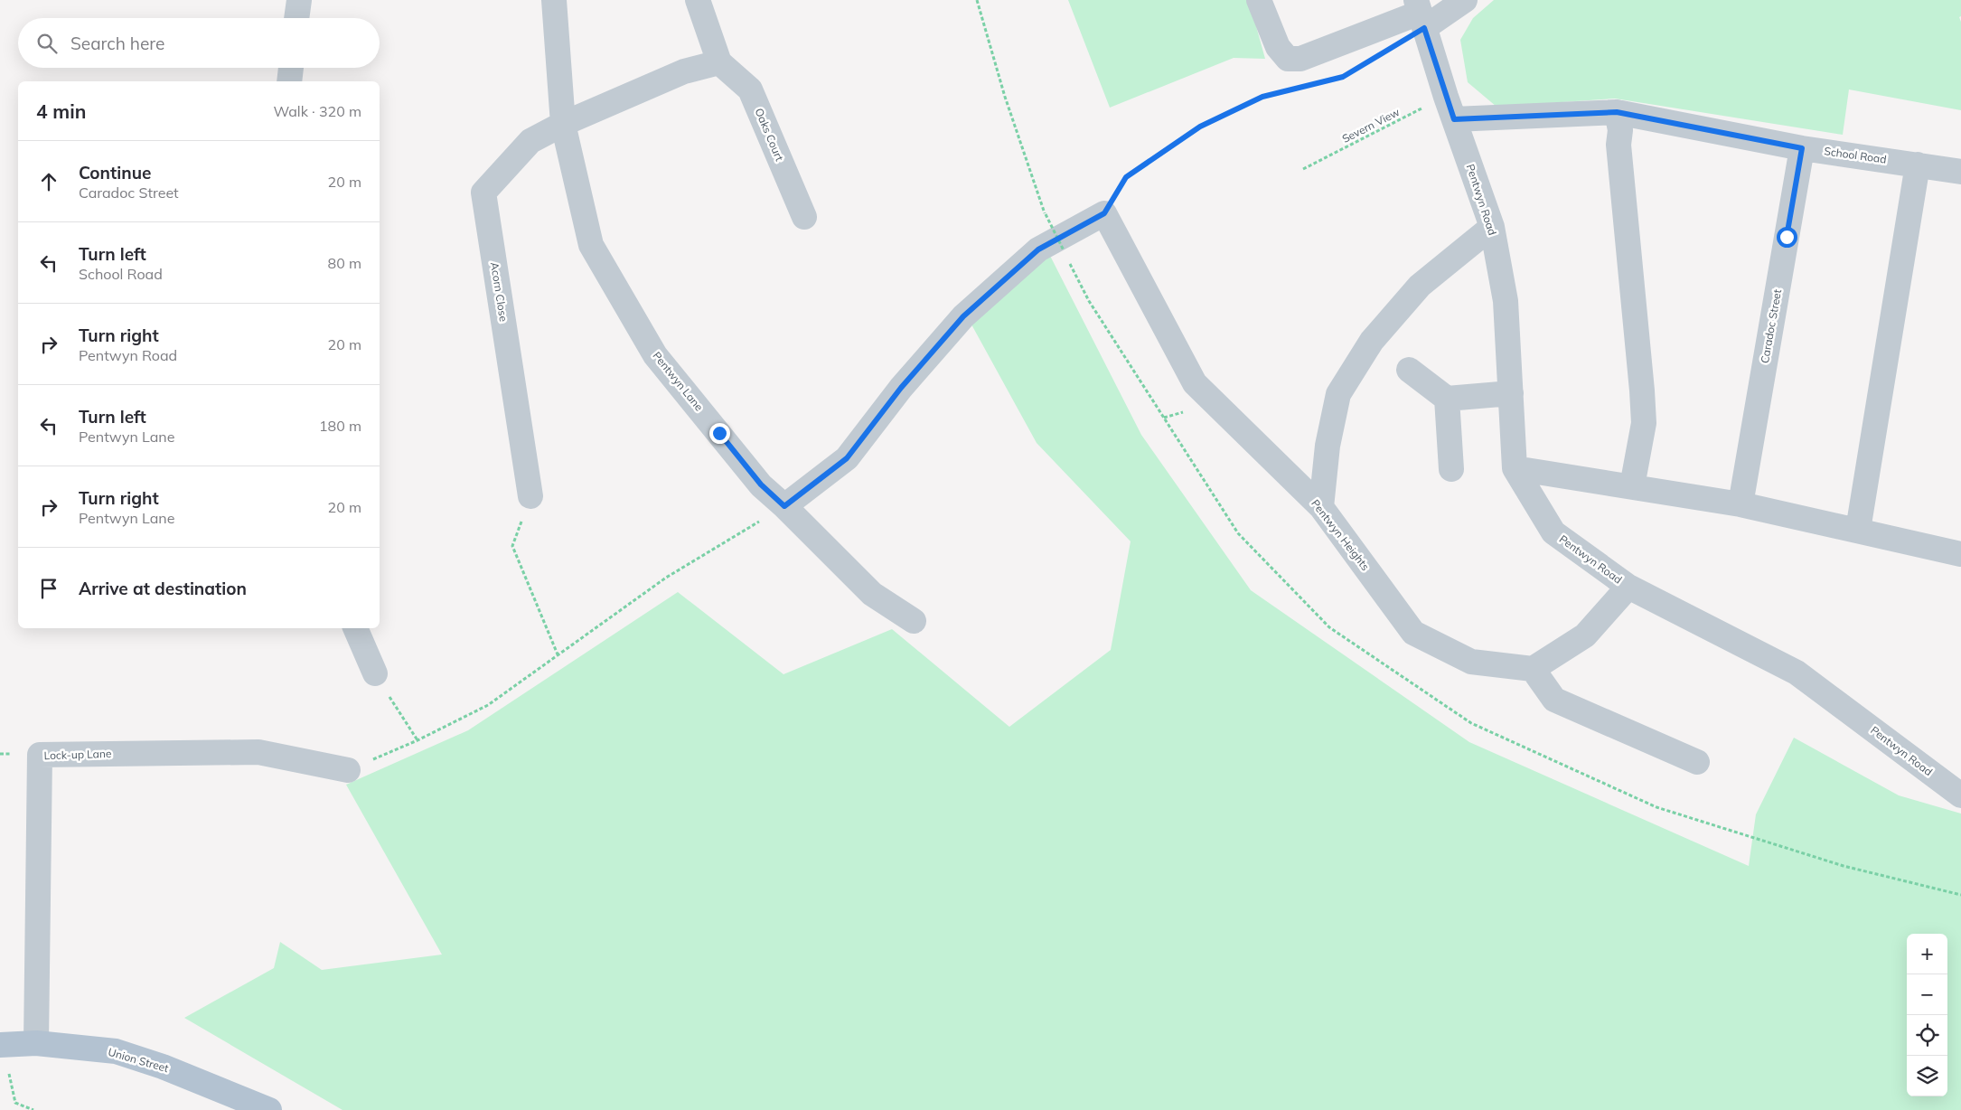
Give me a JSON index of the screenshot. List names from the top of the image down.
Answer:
{
  "streets": {
    "main road": ["Union Street"],
    "street": [
      "Oaks Court",
      "School Road",
      "Pentwyn Road",
      "Acorn Close",
      "Caradoc Street",
      "Pentwyn Lane",
      "Pentwyn Heights",
      "Lock-up Lane"
    ],
    "path": ["Severn View"]
  },
  "crossings": [
    ["Severn View", "Pentwyn Road"],
    ["School Road", "Pentwyn Road"],
    ["School Road", "Caradoc Street"],
    ["Acorn Close", "Pentwyn Lane"],
    ["Lock-up Lane", "Union Street"]
  ],
  "page": {
    "search": "Search here",
    "heading": ["4 min", "Walk · 320 m"],
    "list": [
      ["Continue", "Caradoc Street", "20 m"],
      ["Turn left", "School Road", "80 m"],
      ["Turn right", "Pentwyn Road", "20 m"],
      ["Turn left", "Pentwyn Lane", "180 m"],
      ["Turn right", "Pentwyn Lane", "20 m"],
      "Arrive at destination"
    ],
    "map_buttons": ["+", "−"]
  }
}
